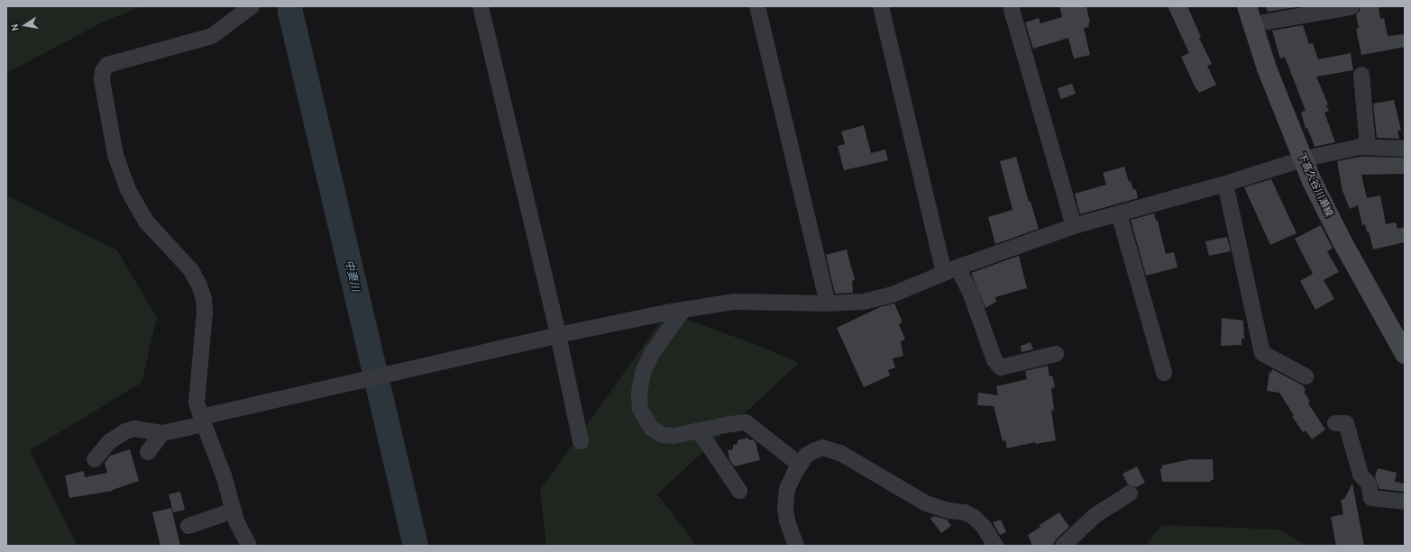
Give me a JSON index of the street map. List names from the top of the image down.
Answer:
{
  "streets": {
    "main road": ["下高久谷川瀬線"]
  },
  "water": ["中妻川"],
  "north": "left"
}
